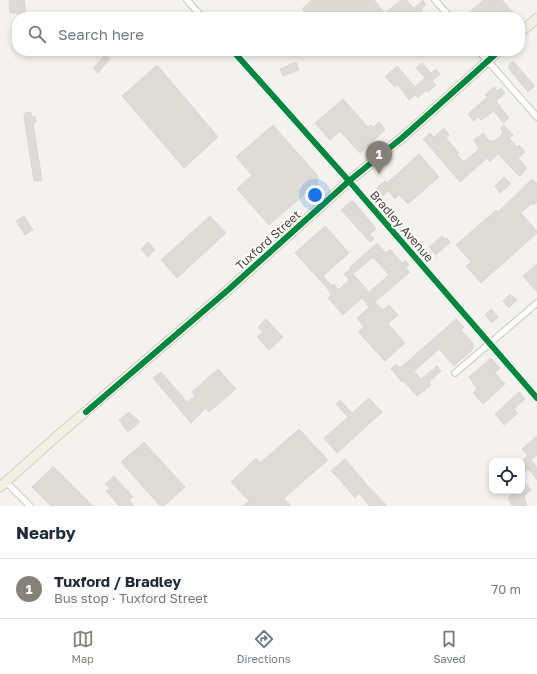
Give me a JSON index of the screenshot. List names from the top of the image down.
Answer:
{
  "streets": {
    "main road": ["Tuxford Street"],
    "street": ["Bradley Avenue"]
  },
  "crossings": [
    ["Bradley Avenue", "Tuxford Street"]
  ],
  "page": {
    "search": "Search here",
    "pins": "1",
    "heading": "Nearby",
    "list": [
      {
        "mark": "1",
        "name": "Tuxford / Bradley",
        "note": "Bus stop · Tuxford Street",
        "value": "70 m"
      }
    ],
    "nav": ["Map", "Directions", "Saved"]
  }
}
